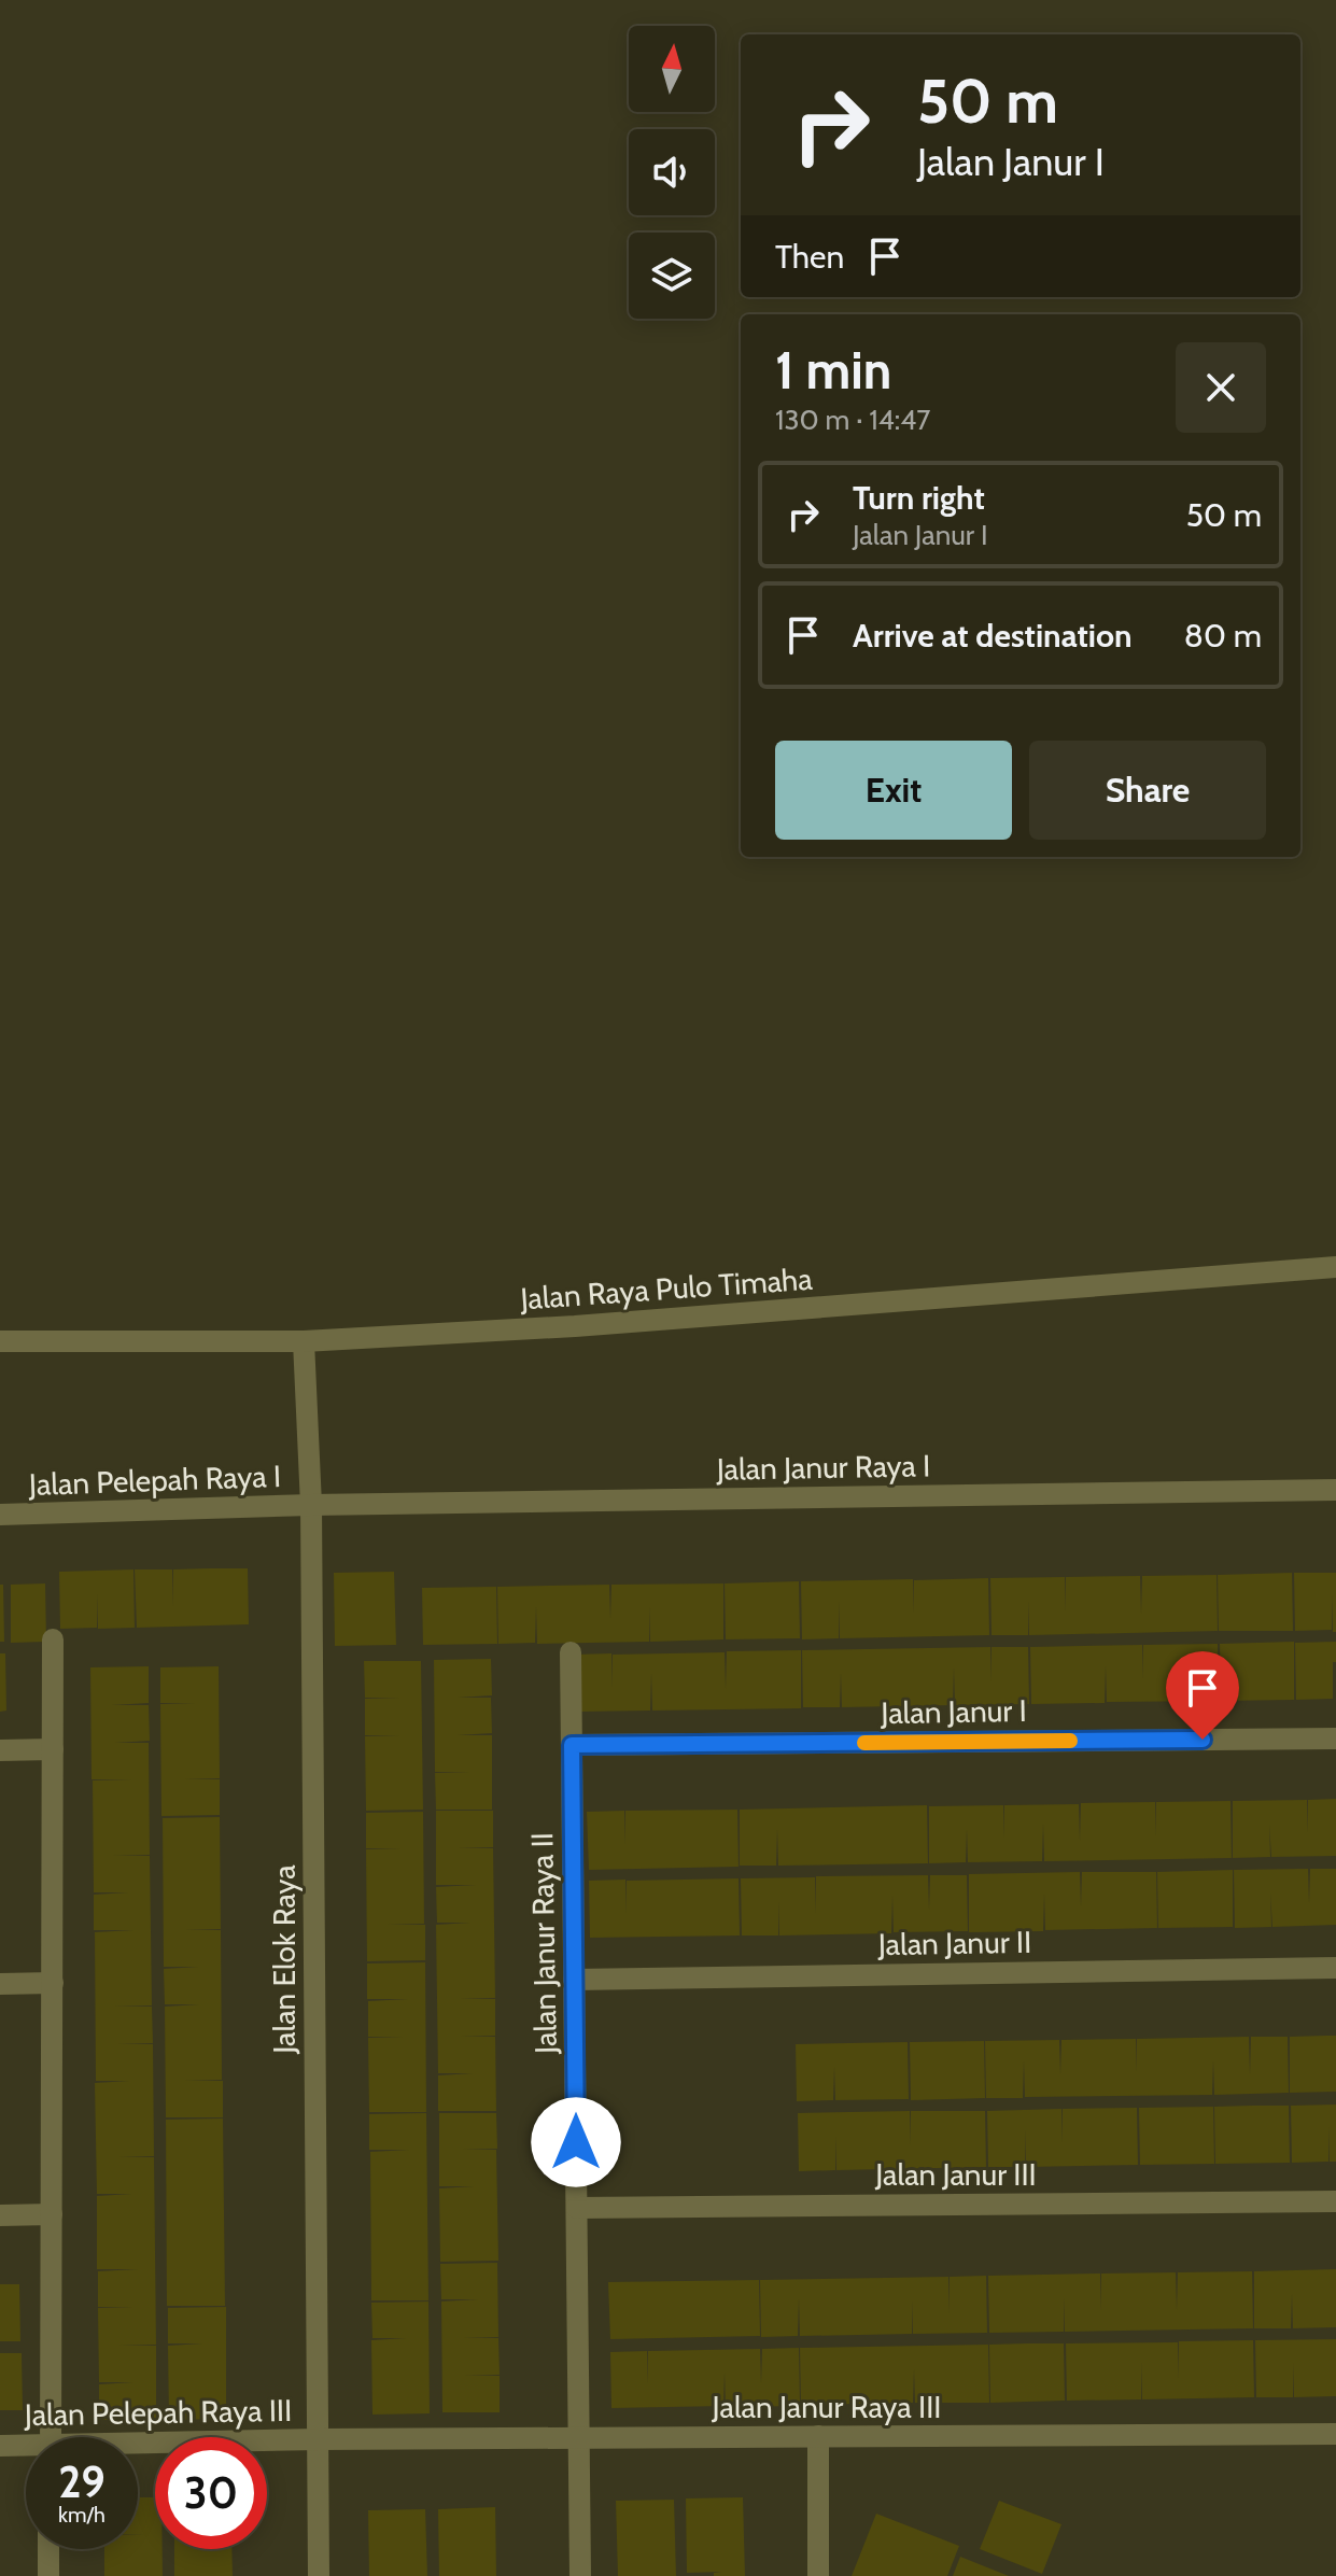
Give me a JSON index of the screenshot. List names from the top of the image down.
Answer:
{
  "streets": {
    "street": [
      "Jalan Raya Pulo Timaha",
      "Jalan Janur Raya I",
      "Jalan Pelepah Raya I",
      "Jalan Janur I",
      "Jalan Janur Raya II",
      "Jalan Janur II",
      "Jalan Elok Raya",
      "Jalan Janur III",
      "Jalan Janur Raya III",
      "Jalan Pelepah Raya III"
    ]
  },
  "crossings": [
    ["Jalan Raya Pulo Timaha", "Jalan Elok Raya"],
    ["Jalan Janur Raya I", "Jalan Pelepah Raya I"],
    ["Jalan Janur Raya I", "Jalan Elok Raya"],
    ["Jalan Pelepah Raya I", "Jalan Elok Raya"],
    ["Jalan Janur I", "Jalan Janur Raya II"],
    ["Jalan Janur Raya II", "Jalan Janur II"],
    ["Jalan Janur Raya II", "Jalan Janur III"],
    ["Jalan Janur Raya II", "Jalan Janur Raya III"],
    ["Jalan Elok Raya", "Jalan Janur Raya III"],
    ["Jalan Elok Raya", "Jalan Pelepah Raya III"],
    ["Jalan Janur Raya III", "Jalan Pelepah Raya III"]
  ],
  "north": "top",
  "page": {
    "turn": ["50 m", "Jalan Janur I"],
    "then": "Then",
    "heading": ["1 min", "130 m · 14:47"],
    "list": [
      {
        "name": "Turn right",
        "note": "Jalan Janur I",
        "value": "50 m"
      },
      {
        "name": "Arrive at destination",
        "value": "80 m"
      }
    ],
    "buttons": ["Exit", "Share"],
    "speed": "29 km/h",
    "limit": "30"
  }
}
